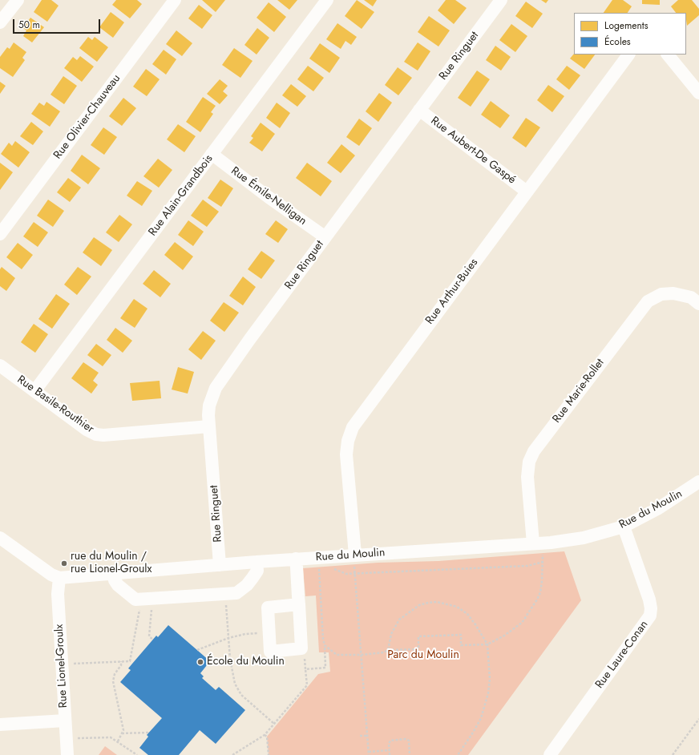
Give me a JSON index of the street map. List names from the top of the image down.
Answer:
{
  "streets": {
    "street": [
      "Rue Ringuet",
      "Rue Olivier-Chauveau",
      "Rue Aubert-De Gaspé",
      "Rue Alain-Grandbois",
      "Rue Émile-Nelligan",
      "Rue Arthur-Buies",
      "Rue Marie-Rollet",
      "Rue Basile-Routhier",
      "Rue du Moulin",
      "Rue Laure-Conan",
      "Rue Lionel-Groulx"
    ]
  },
  "crossings": [
    ["Rue Ringuet", "Rue Aubert-De Gaspé"],
    ["Rue Ringuet", "Rue Émile-Nelligan"],
    ["Rue Ringuet", "Rue Basile-Routhier"],
    ["Rue Ringuet", "Rue du Moulin"],
    ["Rue Aubert-De Gaspé", "Rue Arthur-Buies"],
    ["Rue Alain-Grandbois", "Rue Émile-Nelligan"],
    ["Rue Alain-Grandbois", "Rue Basile-Routhier"],
    ["Rue Arthur-Buies", "Rue du Moulin"],
    ["Rue Marie-Rollet", "Rue du Moulin"],
    ["Rue du Moulin", "Rue Laure-Conan"],
    ["Rue du Moulin", "Rue Lionel-Groulx"]
  ],
  "parks": ["Parc du Moulin"],
  "places": ["rue du Moulin / rue Lionel-Groulx", "École du Moulin"],
  "legend": ["Logements", "Écoles"],
  "scale_bar": "50 m"
}
